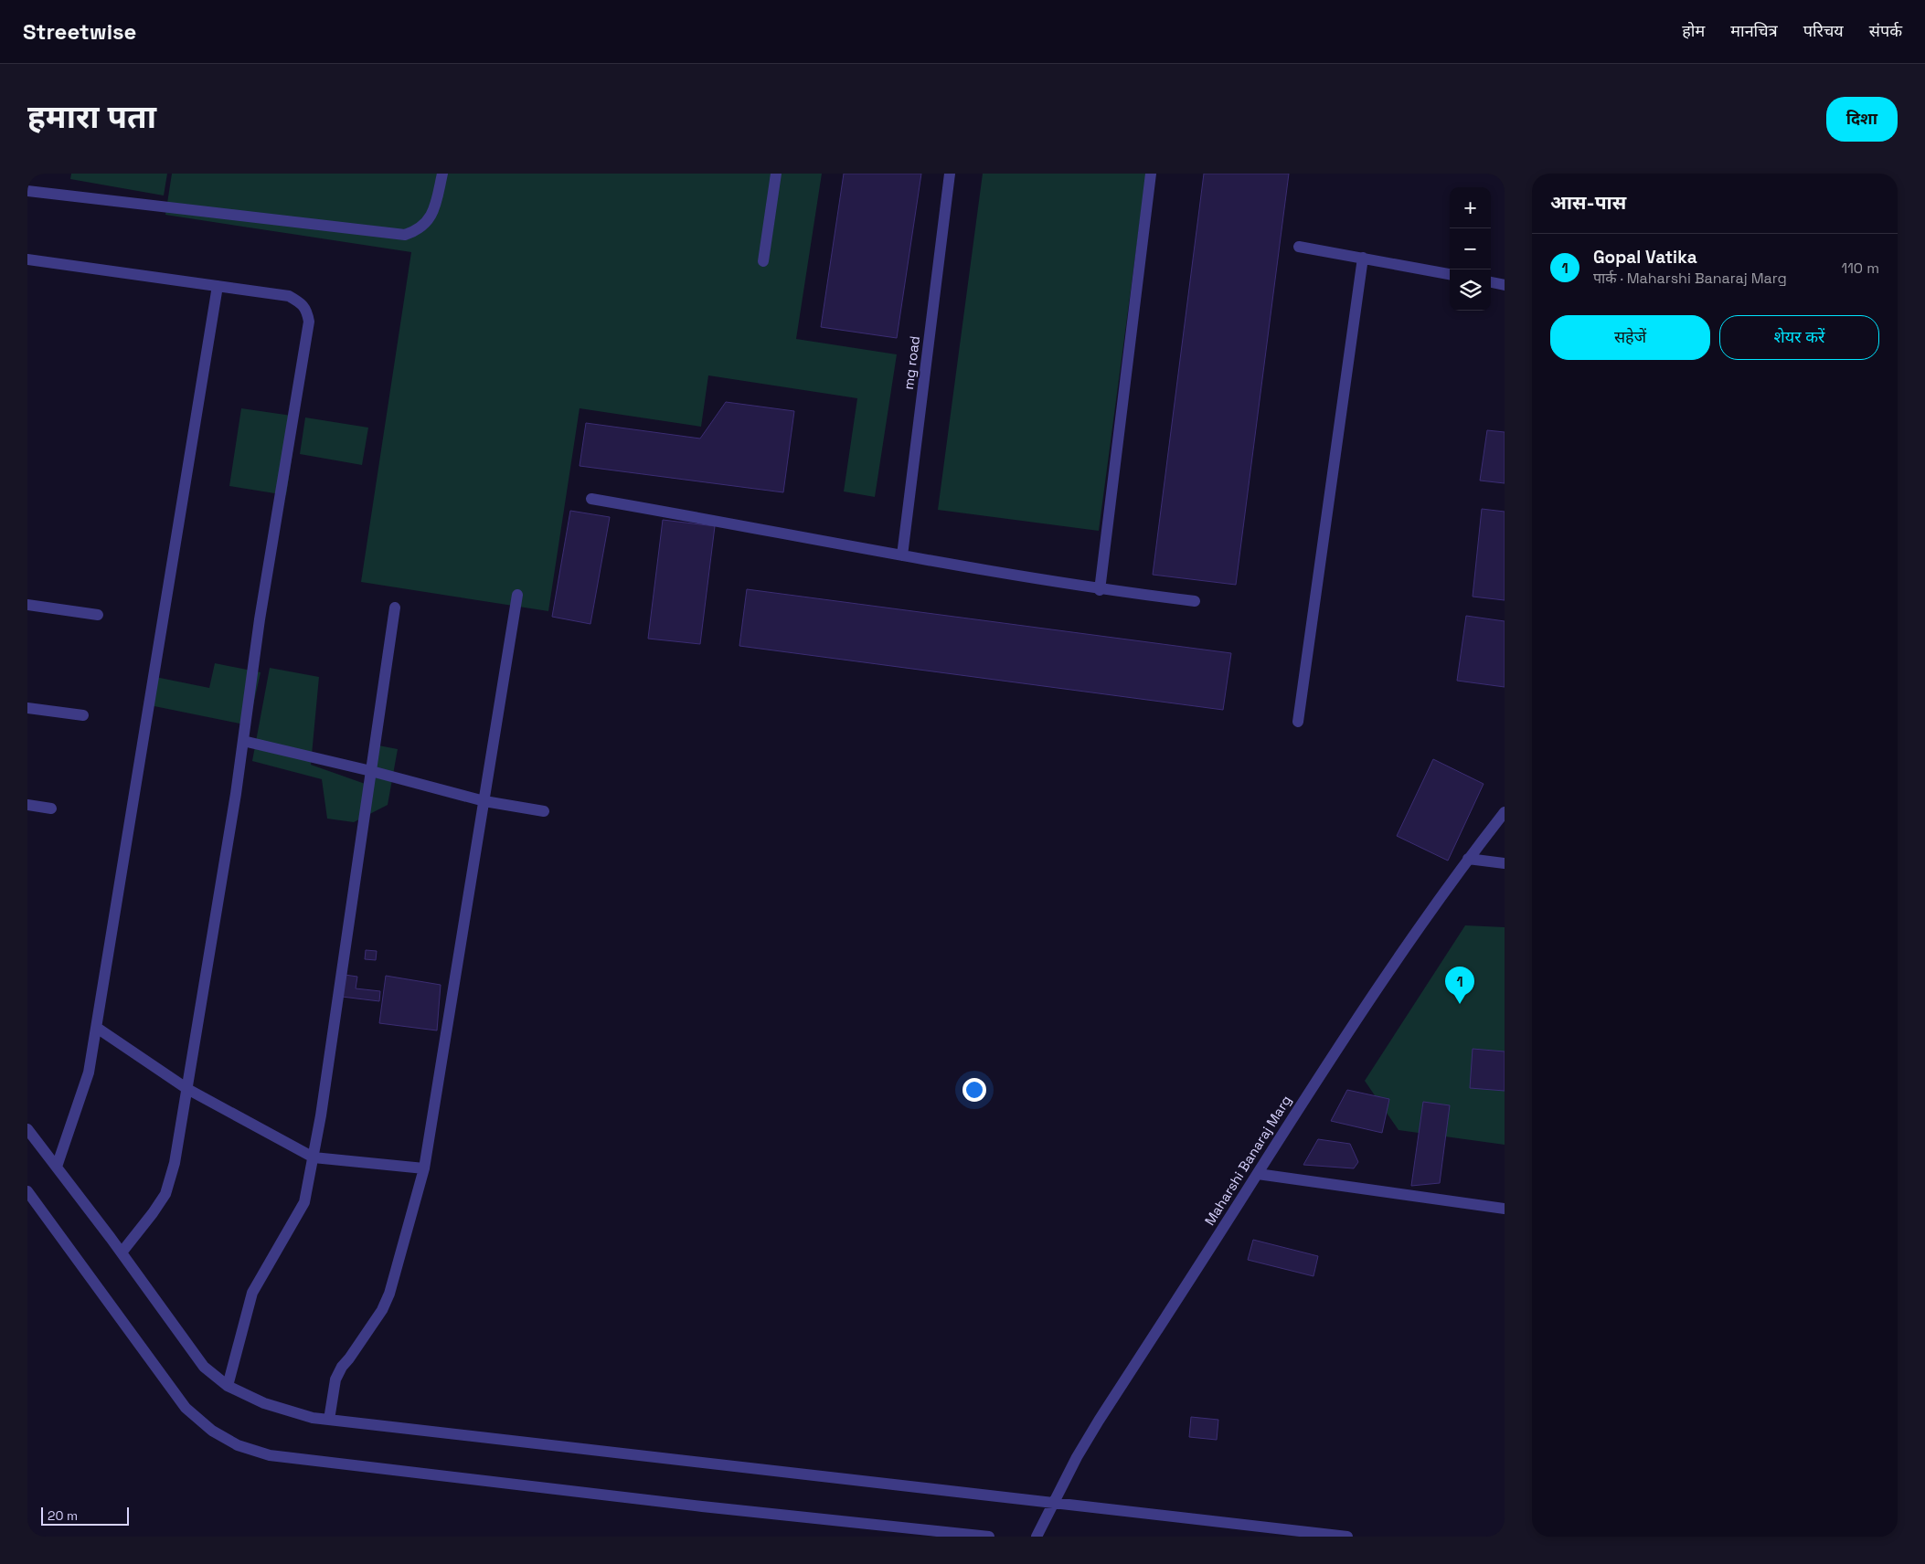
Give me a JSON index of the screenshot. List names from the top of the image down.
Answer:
{
  "streets": {
    "street": ["mg road", "Maharshi Banaraj Marg"]
  },
  "scale_bar": "20 m",
  "page": {
    "header": "Streetwise",
    "nav": [
      "होम",
      "मानचित्र",
      "परिचय",
      "संपर्क"
    ],
    "title": "हमारा पता",
    "buttons": [
      "दिशा",
      ["सहेजें", "शेयर करें"]
    ],
    "heading": "आस-पास",
    "map_buttons": ["+", "−"],
    "list": [
      {
        "mark": "1",
        "name": "Gopal Vatika",
        "note": "पार्क · Maharshi Banaraj Marg",
        "value": "110 m"
      }
    ],
    "pins": "1",
    "scale": "20 m"
  }
}
